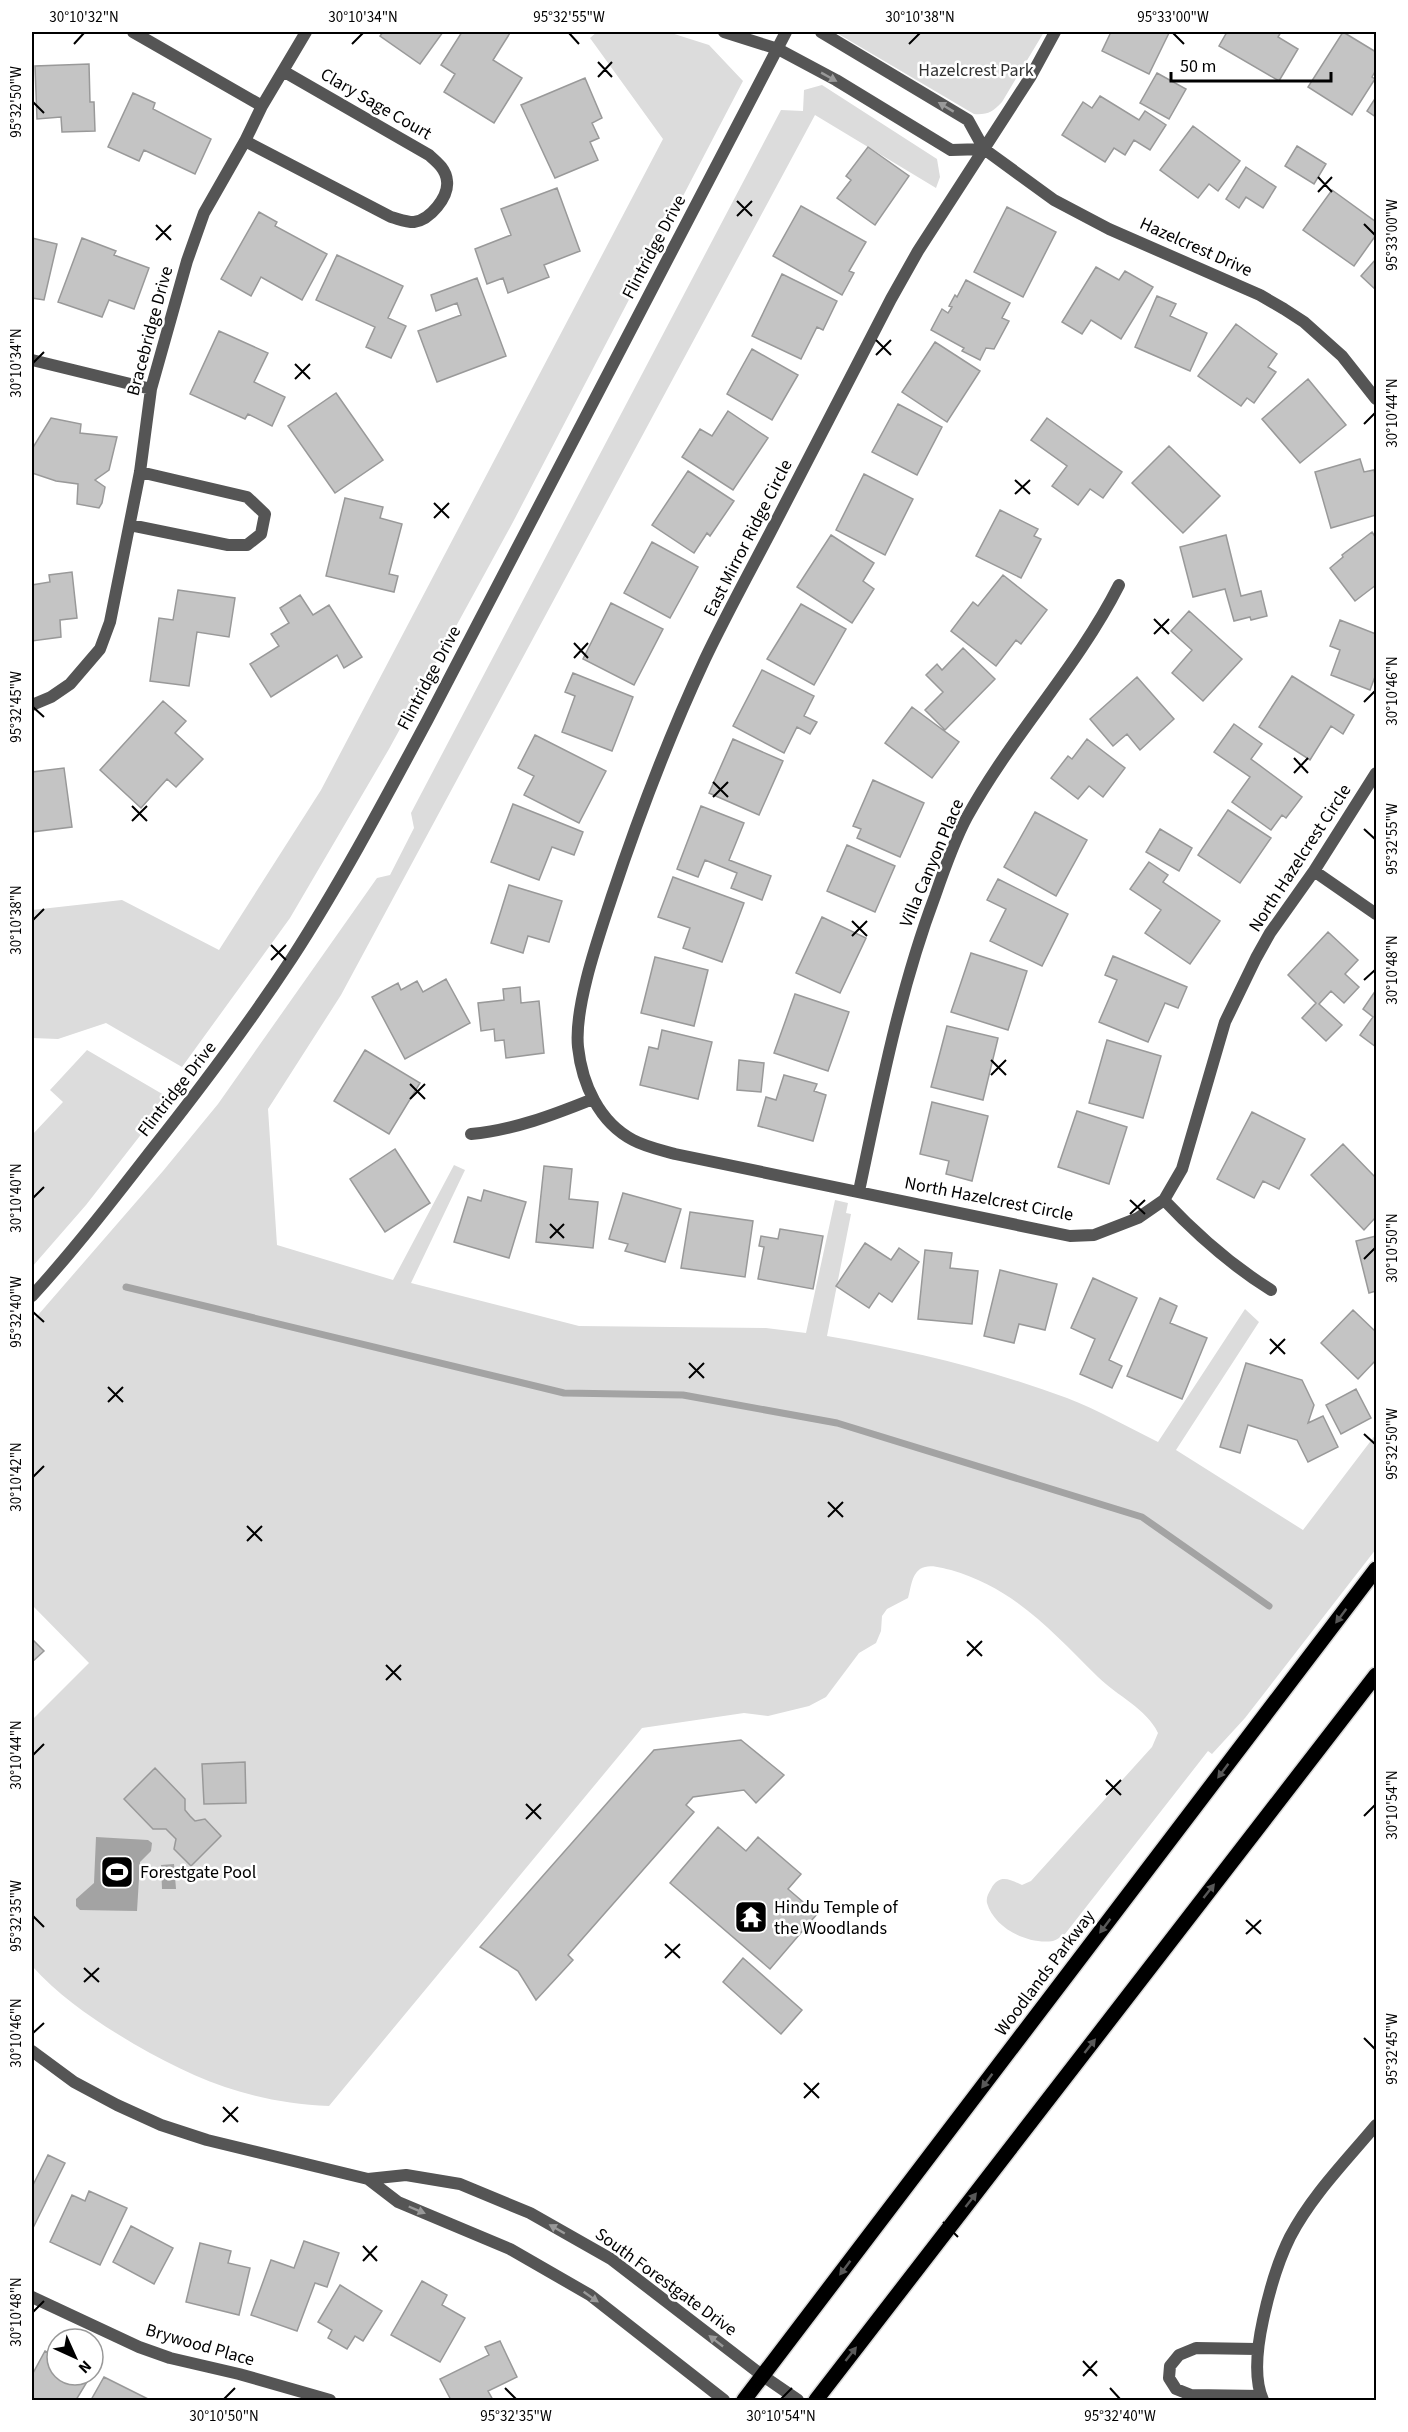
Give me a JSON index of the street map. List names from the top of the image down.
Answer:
{
  "streets": {
    "main road": ["Woodlands Parkway"],
    "street": [
      "Clary Sage Court",
      "Flintridge Drive",
      "Hazelcrest Drive",
      "Bracebridge Drive",
      "East Mirror Ridge Circle",
      "North Hazelcrest Circle",
      "Villa Canyon Place",
      "South Forestgate Drive",
      "Brywood Place"
    ]
  },
  "crossings": [
    ["Clary Sage Court", "Bracebridge Drive"],
    ["Hazelcrest Drive", "East Mirror Ridge Circle"],
    ["East Mirror Ridge Circle", "North Hazelcrest Circle"],
    ["North Hazelcrest Circle", "Villa Canyon Place"],
    ["Woodlands Parkway", "South Forestgate Drive"]
  ],
  "parks": ["Hazelcrest Park"],
  "places": {
    "sports": ["Forestgate Pool"],
    "temple": ["Hindu Temple of the Woodlands"]
  },
  "scale_bar": "50 m",
  "north": "bottom right",
  "coordinates": [
    "30°10'32\"N",
    "30°10'34\"N",
    "95°32'55\"W",
    "30°10'38\"N",
    "95°33'00\"W",
    "95°32'50\"W",
    "30°10'44\"N",
    "30°10'46\"N",
    "95°32'45\"W",
    "30°10'48\"N",
    "30°10'40\"N",
    "30°10'50\"N",
    "95°32'40\"W",
    "30°10'42\"N",
    "30°10'54\"N",
    "95°32'35\"W"
  ]
}
